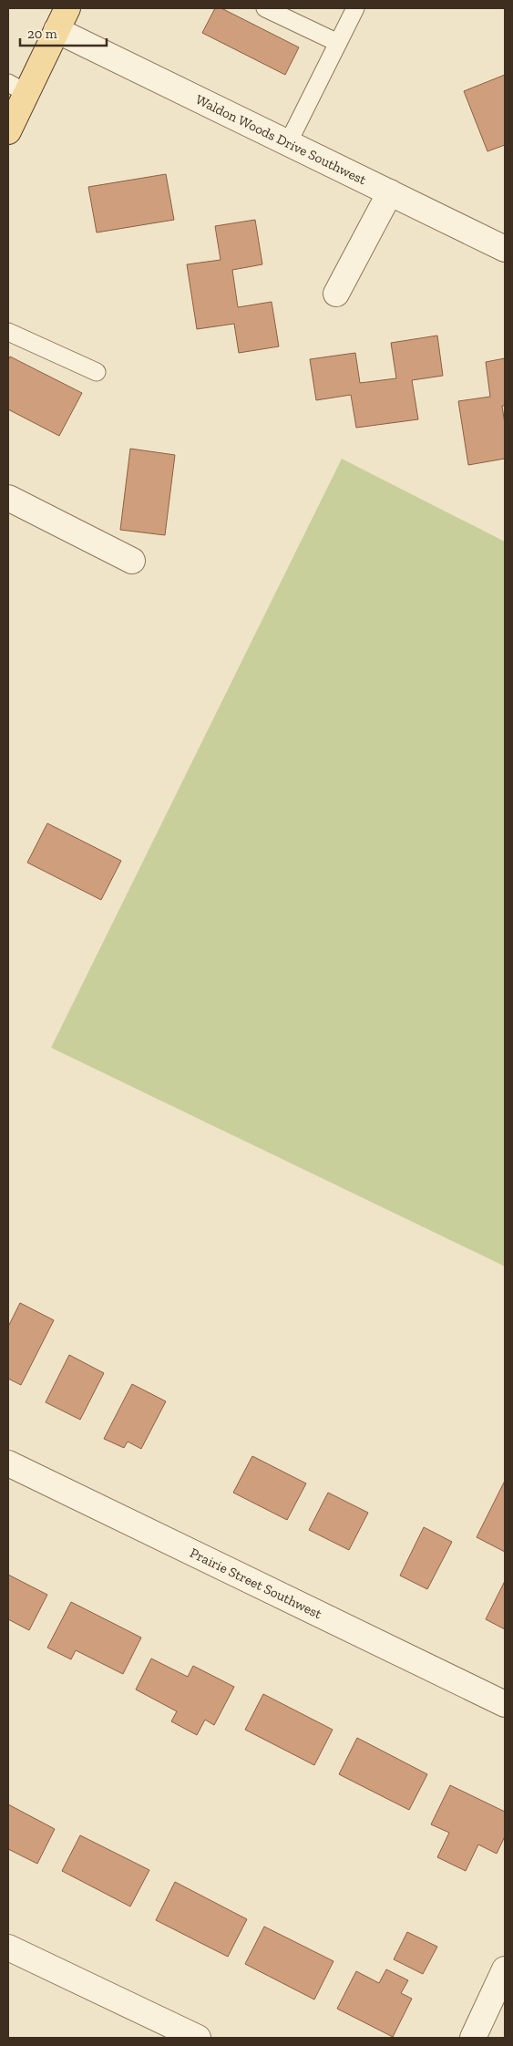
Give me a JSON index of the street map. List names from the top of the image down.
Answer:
{
  "streets": {
    "street": ["Waldon Woods Drive Southwest", "Prairie Street Southwest"]
  },
  "scale_bar": "20 m"
}
